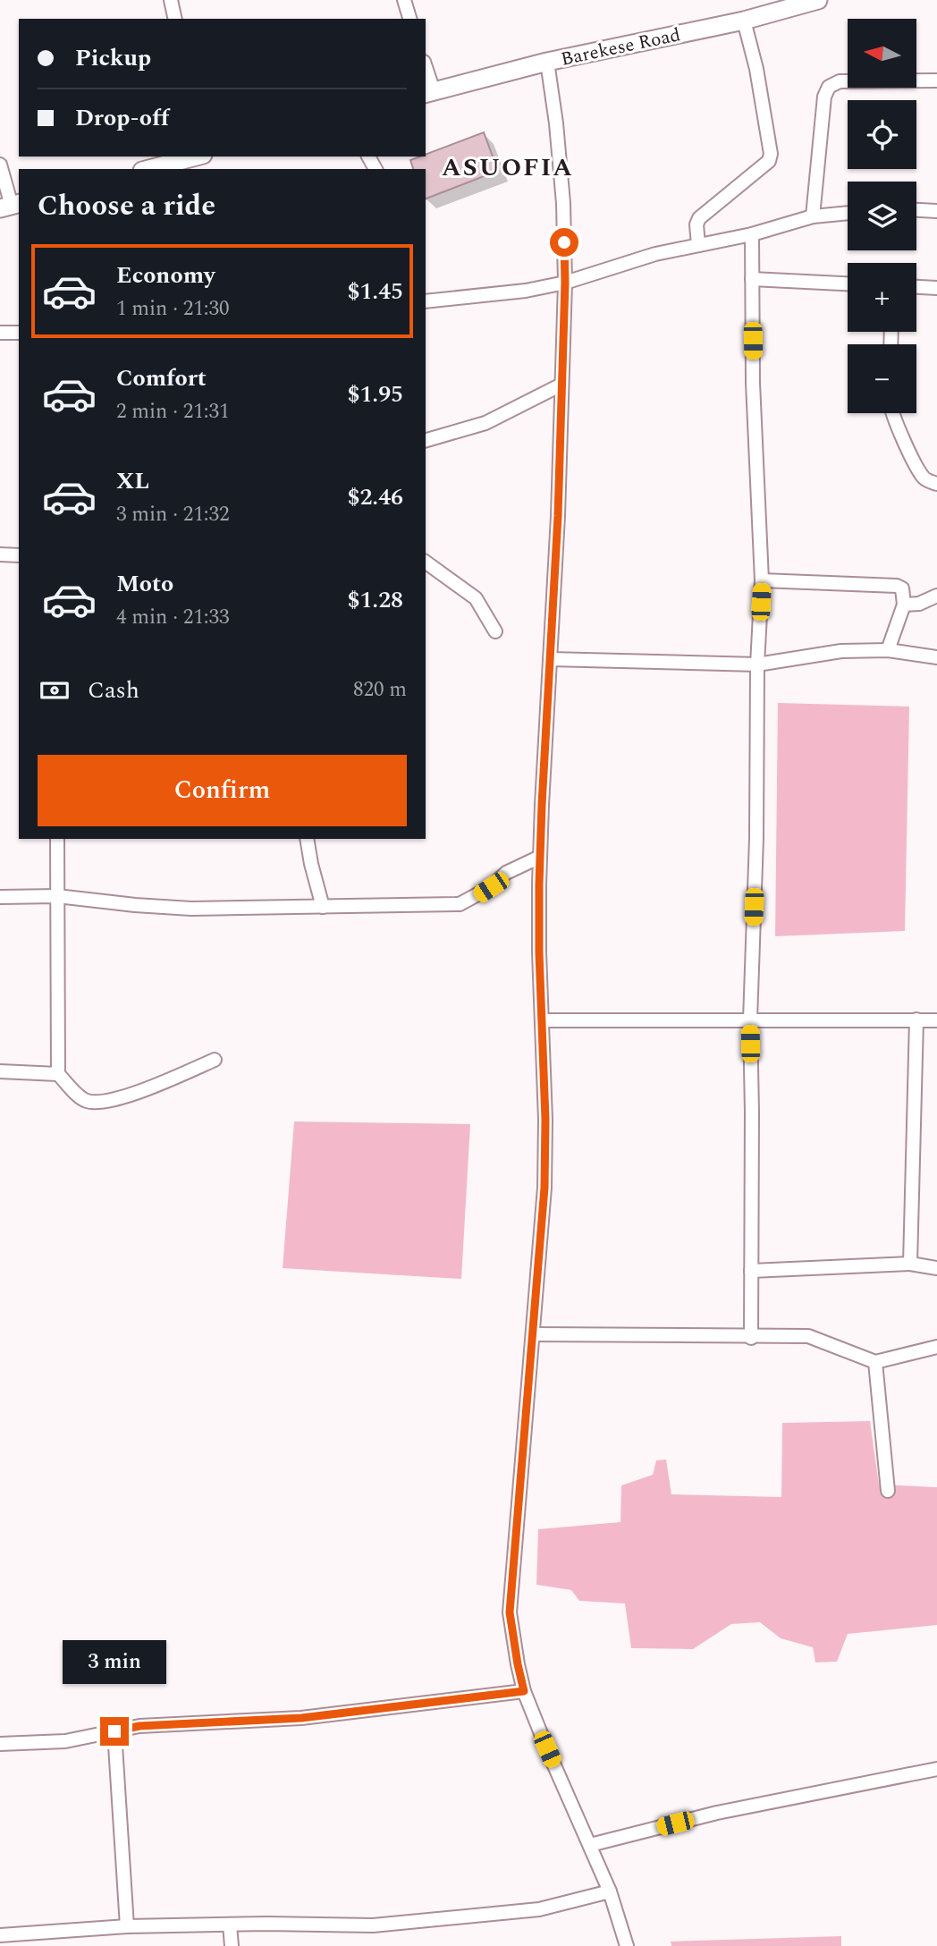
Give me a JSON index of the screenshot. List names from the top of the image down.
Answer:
{
  "streets": {
    "main road": ["Barekese Road"]
  },
  "districts": ["ASUOFIA"],
  "north": "left",
  "page": {
    "map_buttons": ["+", "−"],
    "banner": ["Pickup", "Drop-off"],
    "heading": "Choose a ride",
    "list": [
      {
        "name": "Economy",
        "note": "1 min · 21:30",
        "value": "$1.45"
      },
      {
        "name": "Comfort",
        "note": "2 min · 21:31",
        "value": "$1.95"
      },
      {
        "name": "XL",
        "note": "3 min · 21:32",
        "value": "$2.46"
      },
      {
        "name": "Moto",
        "note": "4 min · 21:33",
        "value": "$1.28"
      }
    ],
    "pay": ["Cash", "820 m"],
    "buttons": "Confirm",
    "bubble": "3 min"
  }
}
